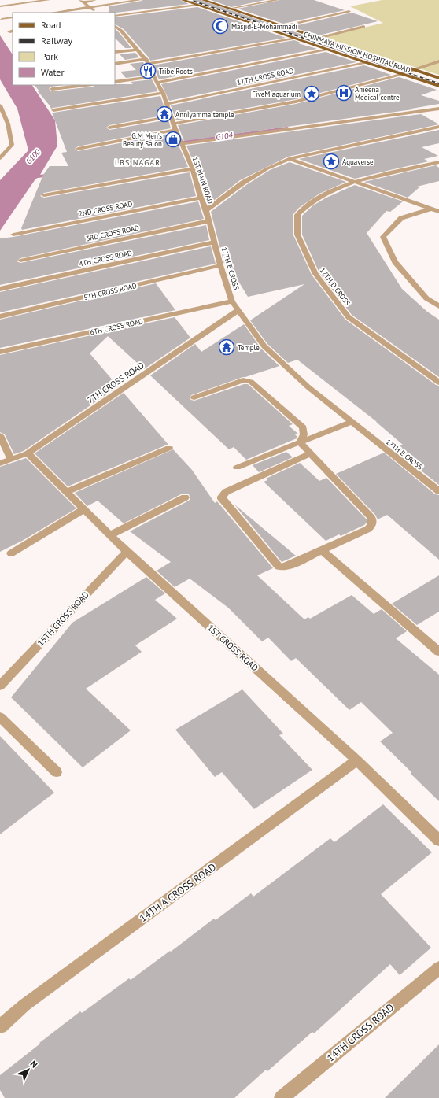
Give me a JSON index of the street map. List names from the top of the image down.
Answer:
{
  "streets": {
    "main road": ["CHINMAYA MISSION HOSPITAL ROAD"],
    "street": [
      "17TH CROSS ROAD",
      "1ST MAIN ROAD",
      "2ND CROSS ROAD",
      "3RD CROSS ROAD",
      "4TH CROSS ROAD",
      "17TH E CROSS",
      "17TH D CROSS",
      "5TH CROSS ROAD",
      "6TH CROSS ROAD",
      "7TH CROSS ROAD",
      "15TH CROSS ROAD",
      "1ST CROSS ROAD",
      "14TH A CROSS ROAD",
      "14TH CROSS ROAD"
    ]
  },
  "crossings": [
    ["CHINMAYA MISSION HOSPITAL ROAD", "17TH CROSS ROAD"],
    ["17TH CROSS ROAD", "1ST MAIN ROAD"],
    ["1ST MAIN ROAD", "2ND CROSS ROAD"],
    ["1ST MAIN ROAD", "17TH E CROSS"],
    ["3RD CROSS ROAD", "17TH E CROSS"],
    ["4TH CROSS ROAD", "17TH E CROSS"],
    ["17TH E CROSS", "5TH CROSS ROAD"],
    ["17TH E CROSS", "6TH CROSS ROAD"],
    ["17TH E CROSS", "7TH CROSS ROAD"],
    ["7TH CROSS ROAD", "1ST CROSS ROAD"],
    ["15TH CROSS ROAD", "1ST CROSS ROAD"],
    ["1ST CROSS ROAD", "14TH A CROSS ROAD"]
  ],
  "districts": ["LBS NAGAR"],
  "water": ["C104", "C100"],
  "places": {
    "mosque": ["Masjid-E-Mohammadi"],
    "restaurant": ["Tribe Roots"],
    "hospital": ["Ameena Medical centre"],
    "place": ["FiveM aquarium", "Aquaverse"],
    "temple": ["Anniyamma temple", "Temple"],
    "shop": ["G.M Men's Beauty Salon"]
  },
  "legend": [
    "Road",
    "Railway",
    "Park",
    "Water"
  ],
  "north": "top right"
}
